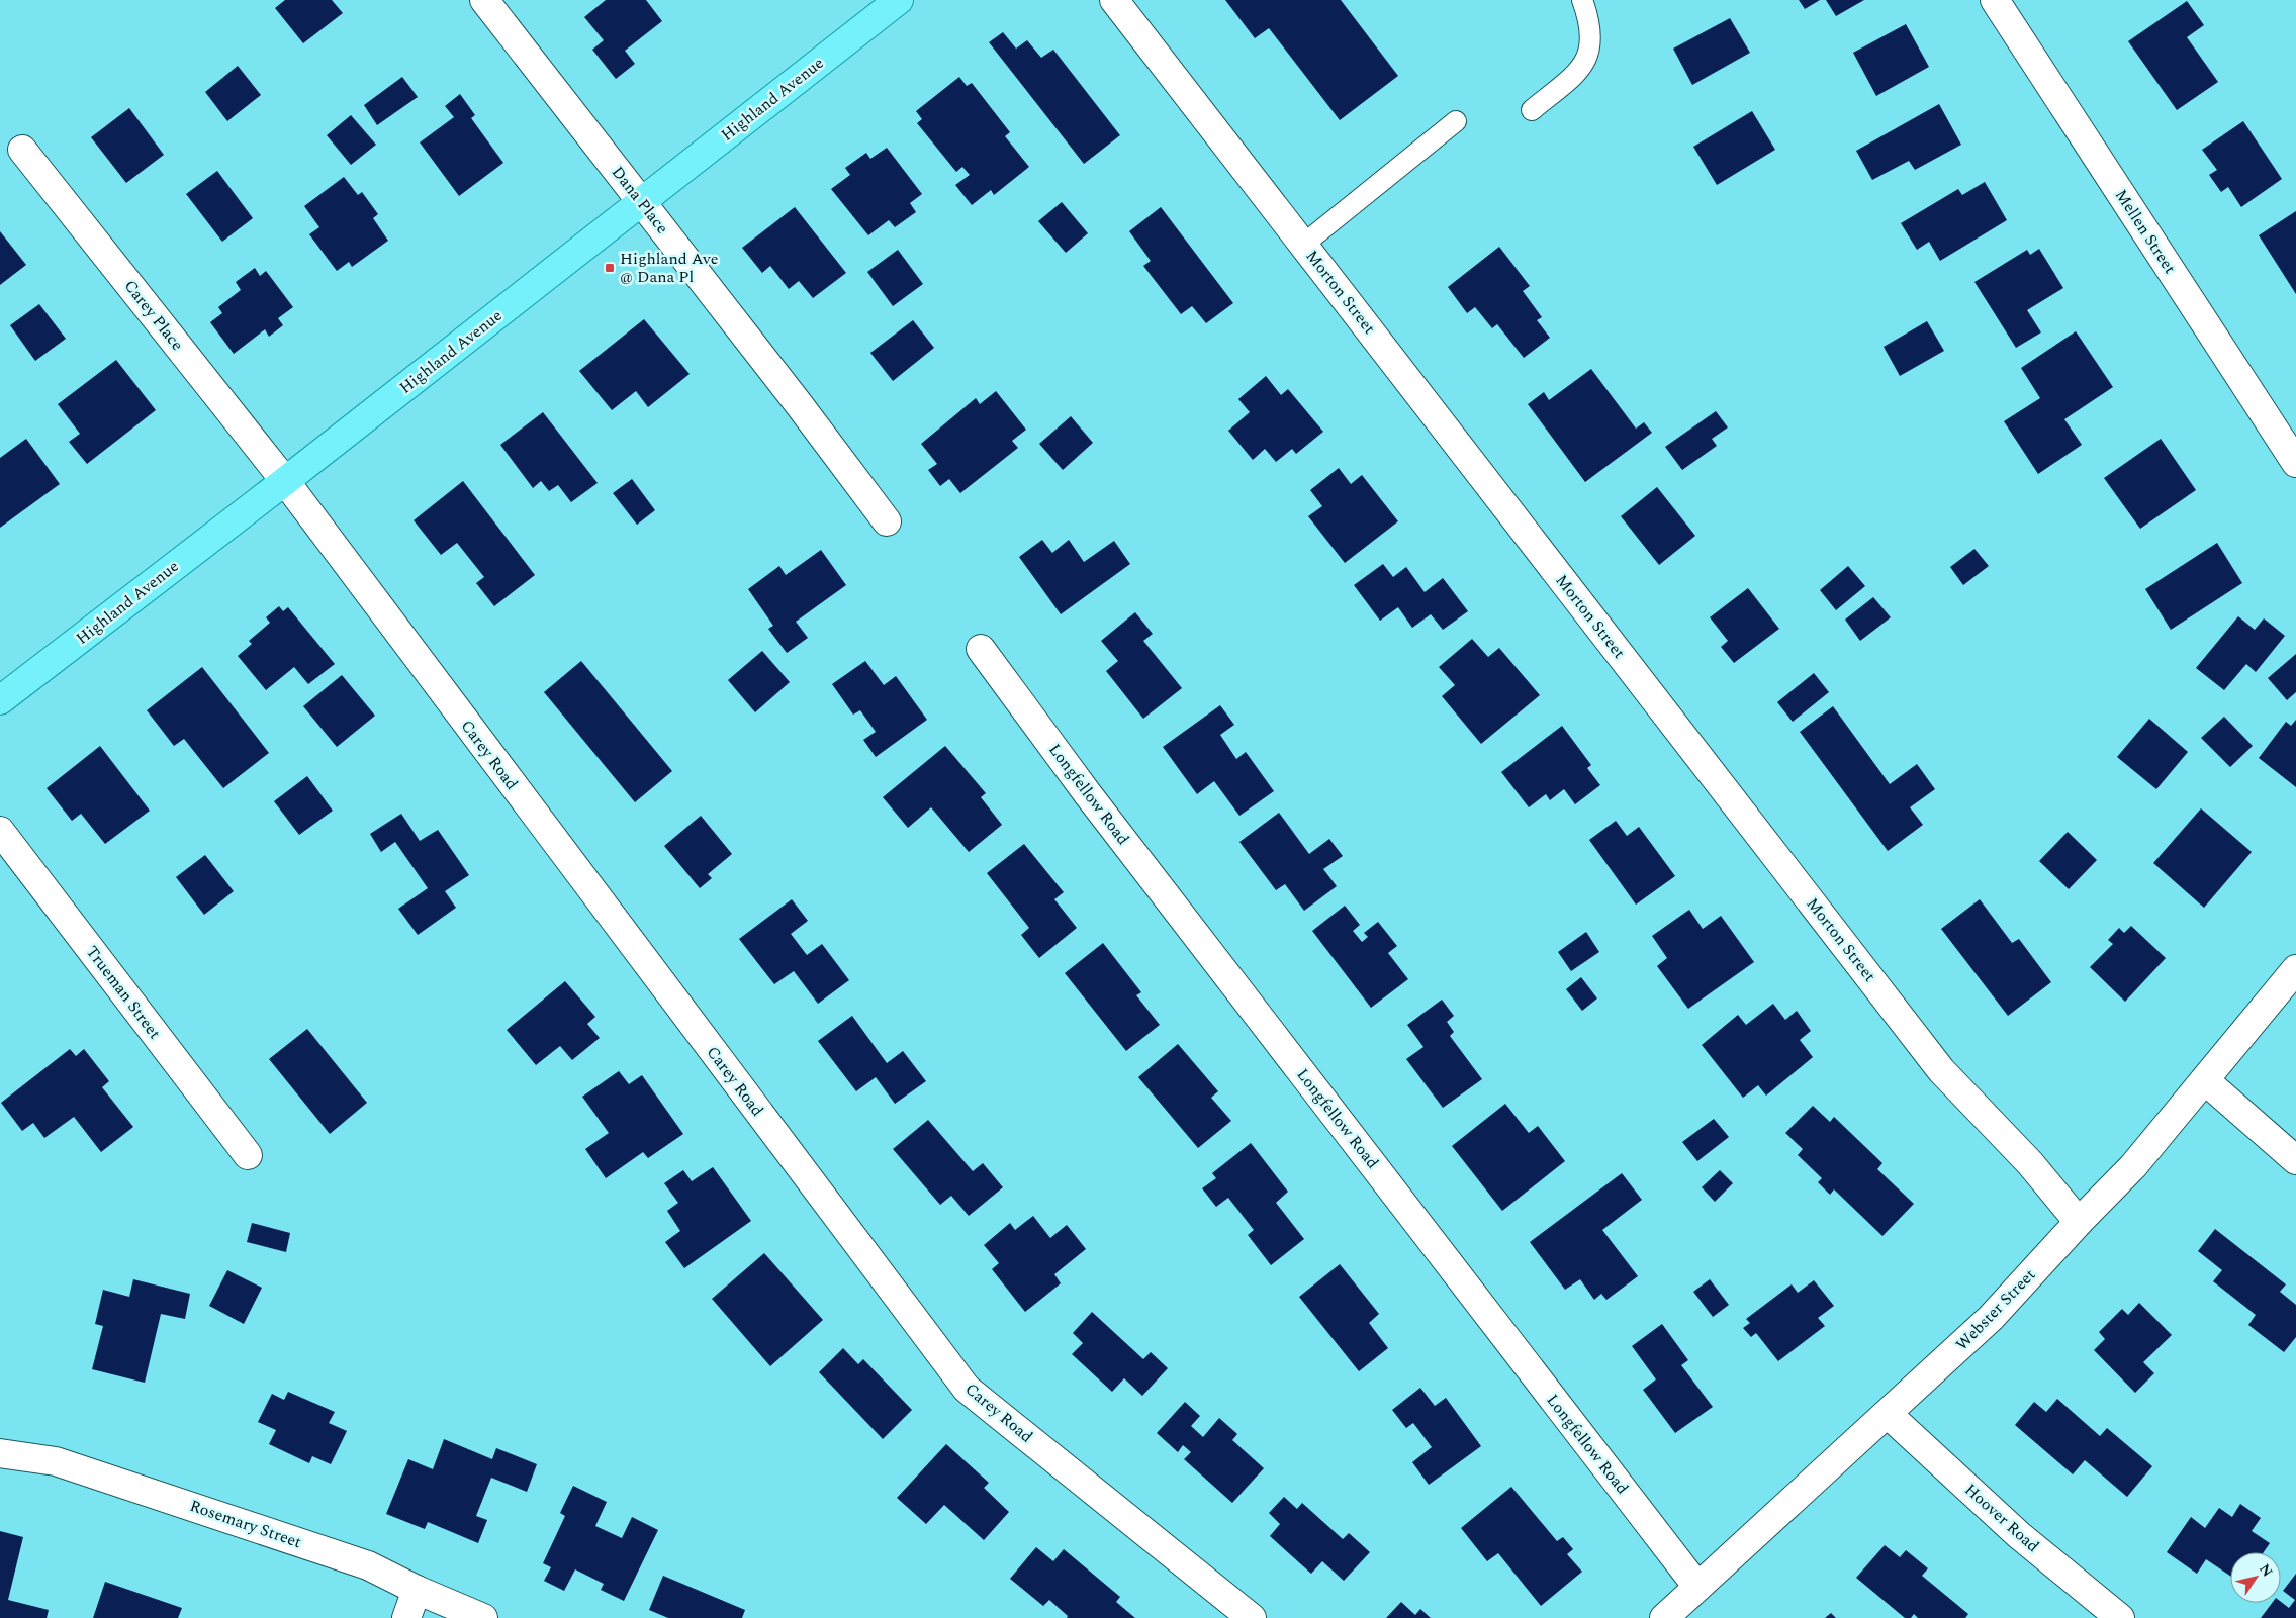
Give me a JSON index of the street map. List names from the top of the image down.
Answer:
{
  "streets": {
    "main road": ["Highland Avenue"],
    "street": [
      "Dana Place",
      "Mellen Street",
      "Morton Street",
      "Carey Place",
      "Carey Road",
      "Longfellow Road",
      "Trueman Street",
      "Webster Street",
      "Hoover Road",
      "Rosemary Street"
    ]
  },
  "crossings": [
    ["Highland Avenue", "Dana Place"],
    ["Highland Avenue", "Carey Place"],
    ["Highland Avenue", "Carey Road"],
    ["Morton Street", "Webster Street"],
    ["Carey Place", "Carey Road"],
    ["Longfellow Road", "Webster Street"],
    ["Webster Street", "Hoover Road"]
  ],
  "places": {
    "transit": ["Highland Ave @ Dana Pl"]
  },
  "north": "top right"
}
